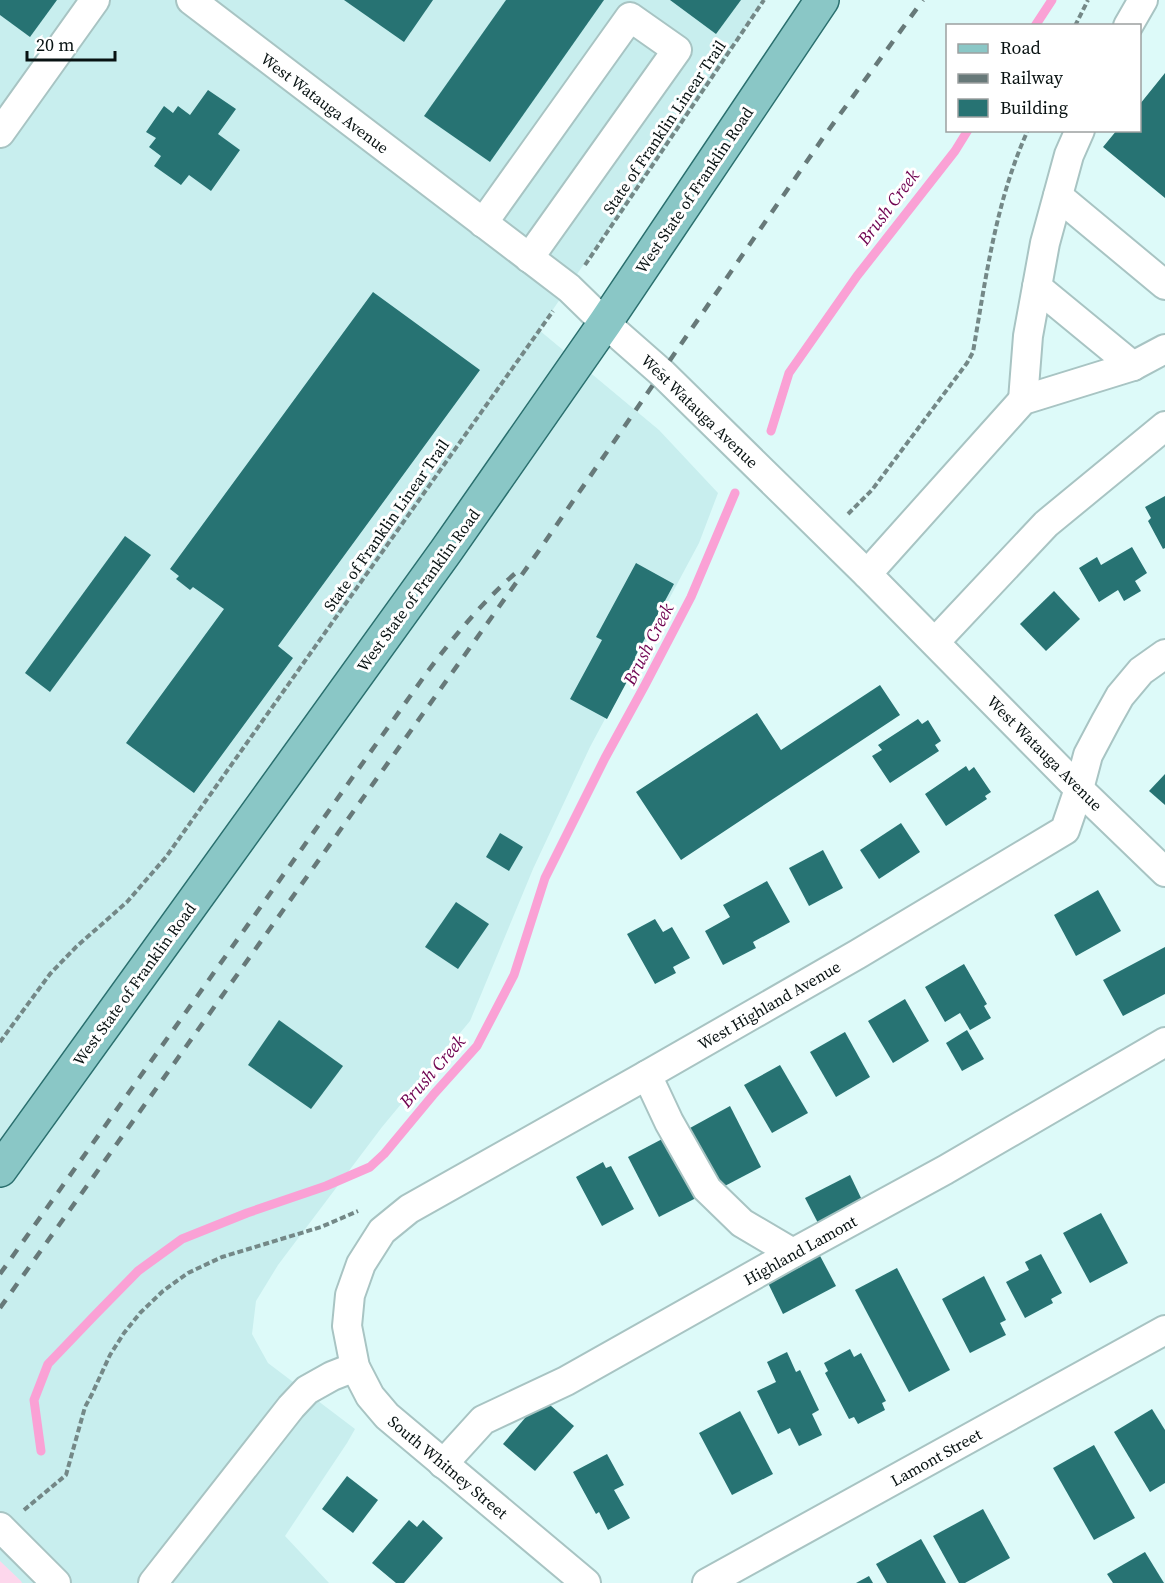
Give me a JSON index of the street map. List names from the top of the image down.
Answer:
{
  "streets": {
    "main road": ["West State of Franklin Road"],
    "street": [
      "West Watauga Avenue",
      "West Highland Avenue",
      "Highland Lamont",
      "Lamont Street",
      "South Whitney Street"
    ],
    "path": ["State of Franklin Linear Trail"]
  },
  "crossings": [
    ["West Watauga Avenue", "State of Franklin Linear Trail"],
    ["West Watauga Avenue", "West State of Franklin Road"],
    ["West Watauga Avenue", "West Highland Avenue"],
    ["West Highland Avenue", "South Whitney Street"],
    ["Highland Lamont", "South Whitney Street"]
  ],
  "water": ["Brush Creek"],
  "legend": ["Road", "Railway", "Building"],
  "scale_bar": "20 m"
}
